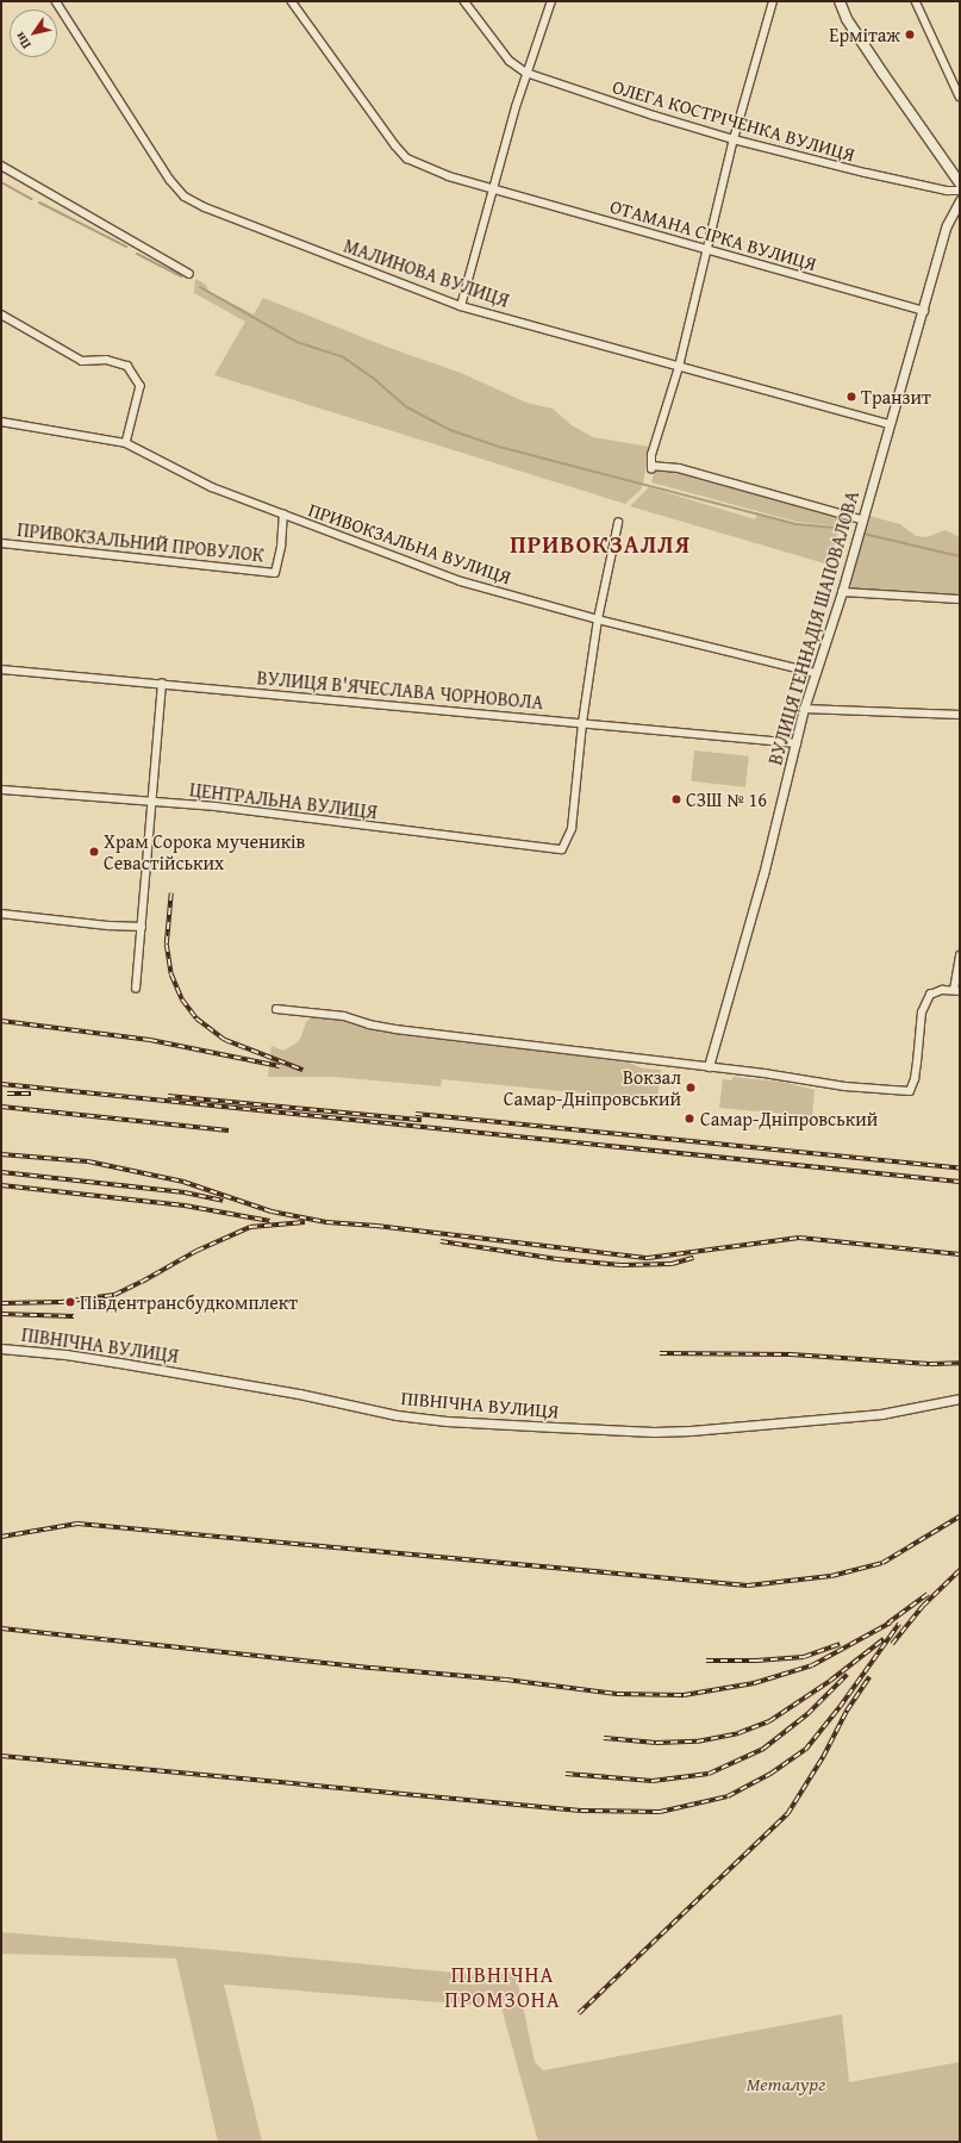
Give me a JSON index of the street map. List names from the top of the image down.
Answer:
{
  "streets": {
    "street": [
      "ОЛЕГА КОСТРІЧЕНКА ВУЛИЦЯ",
      "ОТАМАНА СІРКА ВУЛИЦЯ",
      "МАЛИНОВА ВУЛИЦЯ",
      "ПРИВОКЗАЛЬНИЙ ПРОВУЛОК",
      "ПРИВОКЗАЛЬНА ВУЛИЦЯ",
      "ВУЛИЦЯ ГЕННАДІЯ ШАПОВАЛОВА",
      "ВУЛИЦЯ В'ЯЧЕСЛАВА ЧОРНОВОЛА",
      "ЦЕНТРАЛЬНА ВУЛИЦЯ",
      "ПІВНІЧНА ВУЛИЦЯ"
    ]
  },
  "crossings": [
    ["ОТАМАНА СІРКА ВУЛИЦЯ", "ВУЛИЦЯ ГЕННАДІЯ ШАПОВАЛОВА"],
    ["МАЛИНОВА ВУЛИЦЯ", "ВУЛИЦЯ ГЕННАДІЯ ШАПОВАЛОВА"],
    ["ПРИВОКЗАЛЬНИЙ ПРОВУЛОК", "ПРИВОКЗАЛЬНА ВУЛИЦЯ"],
    ["ПРИВОКЗАЛЬНА ВУЛИЦЯ", "ВУЛИЦЯ ГЕННАДІЯ ШАПОВАЛОВА"],
    ["ВУЛИЦЯ ГЕННАДІЯ ШАПОВАЛОВА", "ВУЛИЦЯ В'ЯЧЕСЛАВА ЧОРНОВОЛА"],
    ["ВУЛИЦЯ В'ЯЧЕСЛАВА ЧОРНОВОЛА", "ЦЕНТРАЛЬНА ВУЛИЦЯ"]
  ],
  "districts": ["ПРИВОКЗАЛЛЯ", "ПІВНІЧНА ПРОМЗОНА"],
  "parks": ["Металург"],
  "places": [
    "Ермітаж",
    "Транзит",
    "СЗШ № 16",
    "Храм Сорока мучеників Севастійських",
    "Вокзал Самар-Дніпровський",
    "Самар-Дніпровський",
    "Південтрансбудкомплект"
  ],
  "north": "bottom left"
}
